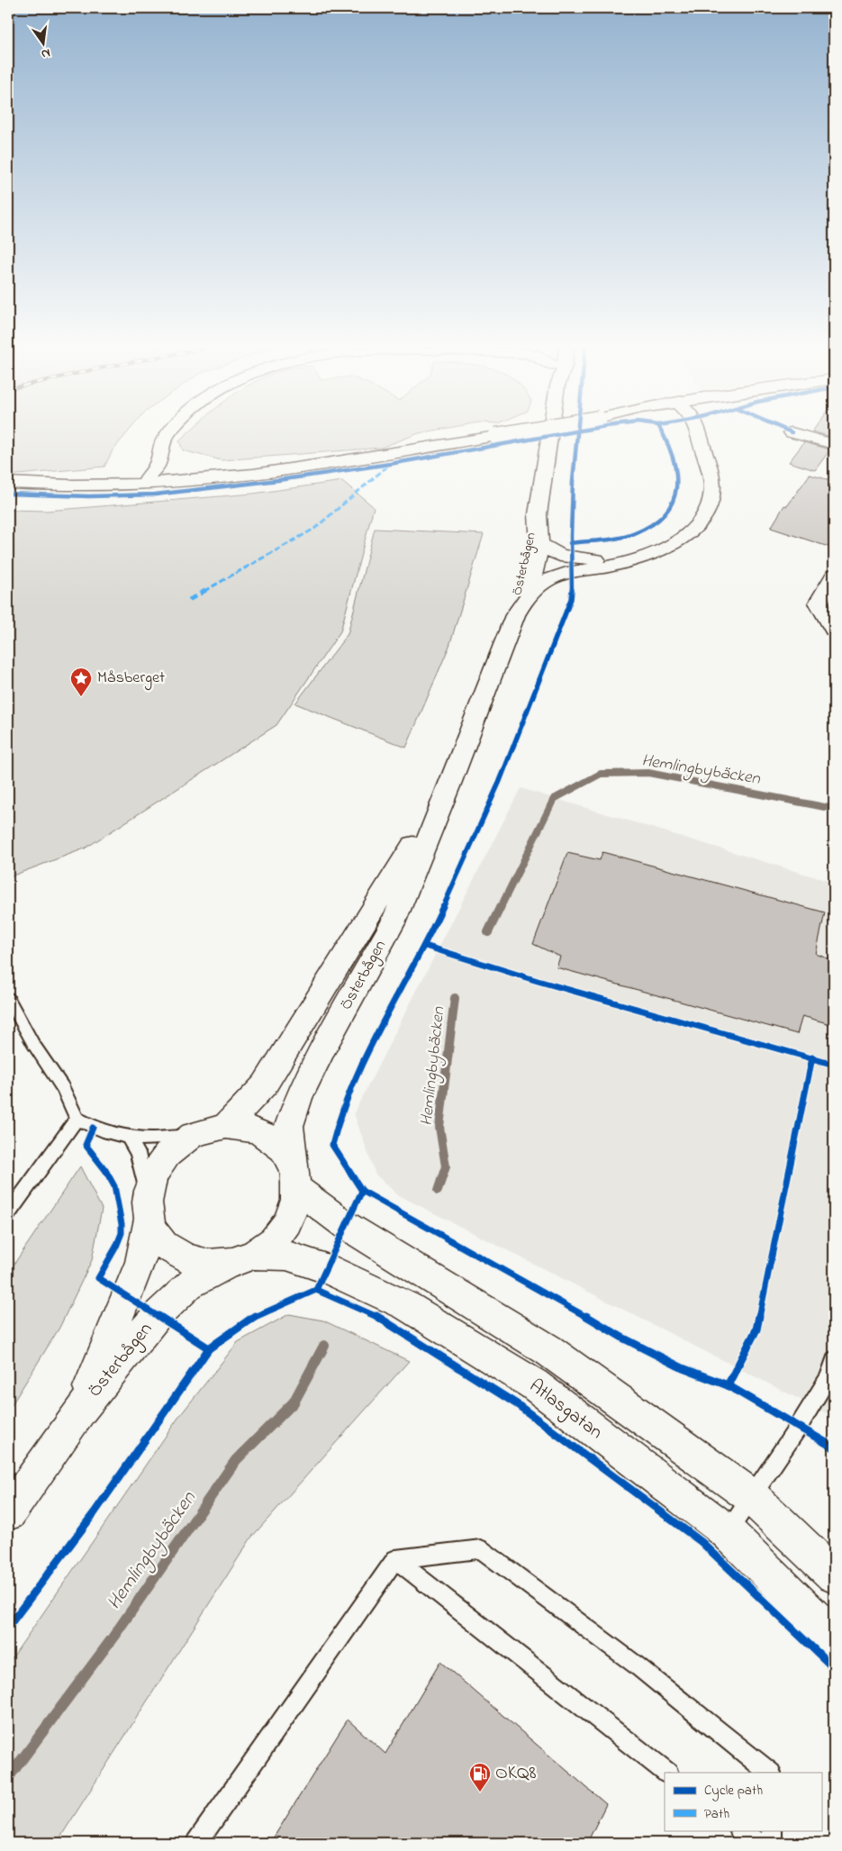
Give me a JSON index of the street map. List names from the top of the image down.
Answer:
{
  "streets": {
    "main road": ["Österbågen", "Atlasgatan"]
  },
  "crossings": [
    ["Österbågen", "Atlasgatan"]
  ],
  "water": ["Hemlingbybäcken"],
  "places": {
    "place": ["Måsberget"],
    "fuel station": ["OKQ8"]
  },
  "legend": ["Cycle path", "Path"],
  "north": "bottom"
}
